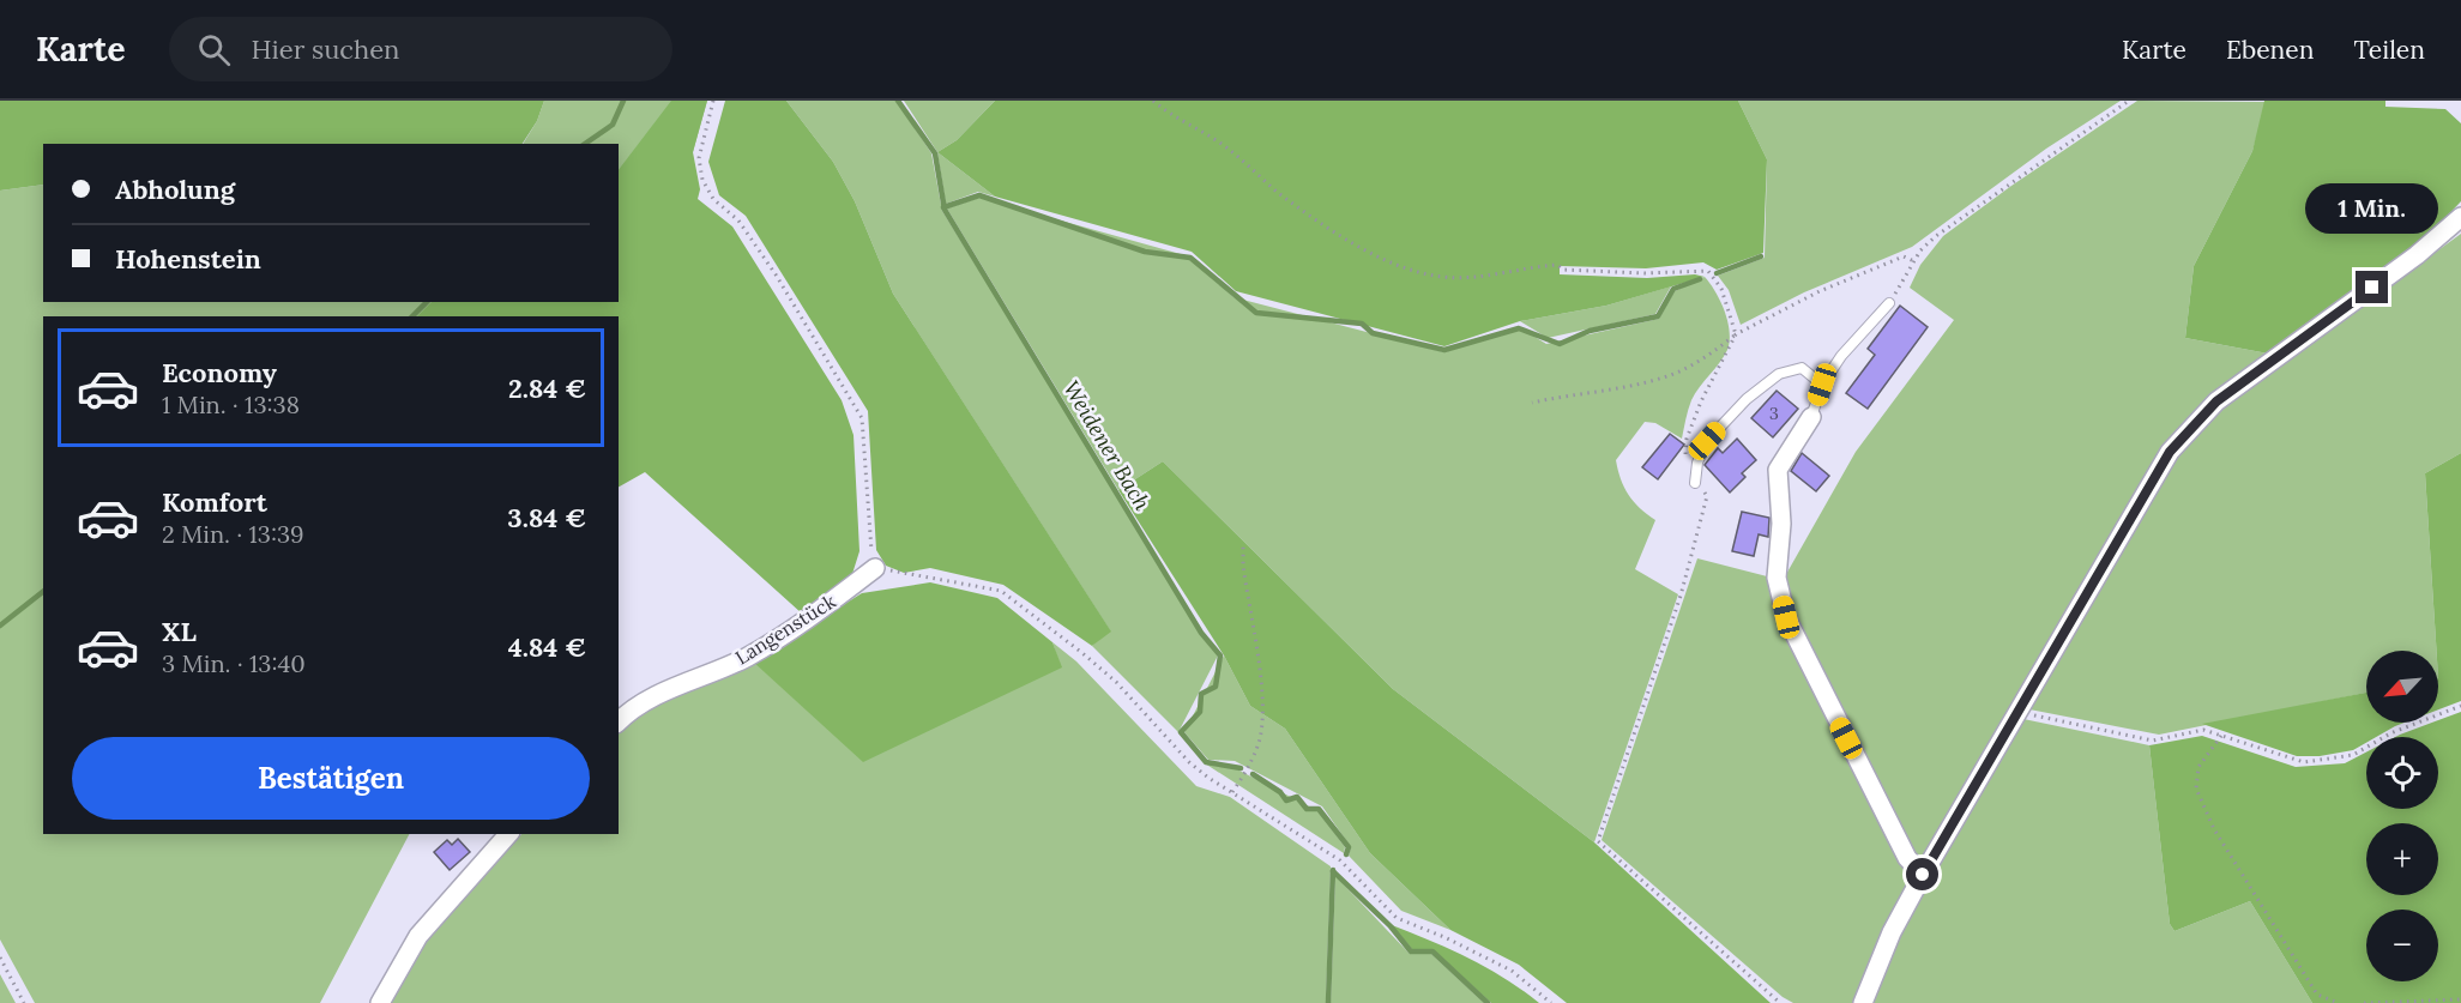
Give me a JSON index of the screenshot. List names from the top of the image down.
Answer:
{
  "streets": {
    "street": ["Langenstück"]
  },
  "water": ["Weidener Bach"],
  "house_numbers": ["3"],
  "north": "bottom left",
  "page": {
    "header": "Karte",
    "search": "Hier suchen",
    "nav": ["Karte", "Ebenen", "Teilen"],
    "banner": ["Abholung", "Hohenstein"],
    "bubble": "1 Min.",
    "list": [
      {
        "name": "Economy",
        "note": "1 Min. · 13:38",
        "value": "2.84 €"
      },
      {
        "name": "Komfort",
        "note": "2 Min. · 13:39",
        "value": "3.84 €"
      },
      {
        "name": "XL",
        "note": "3 Min. · 13:40",
        "value": "4.84 €"
      }
    ],
    "map_buttons": ["+", "−"],
    "buttons": "Bestätigen"
  }
}
